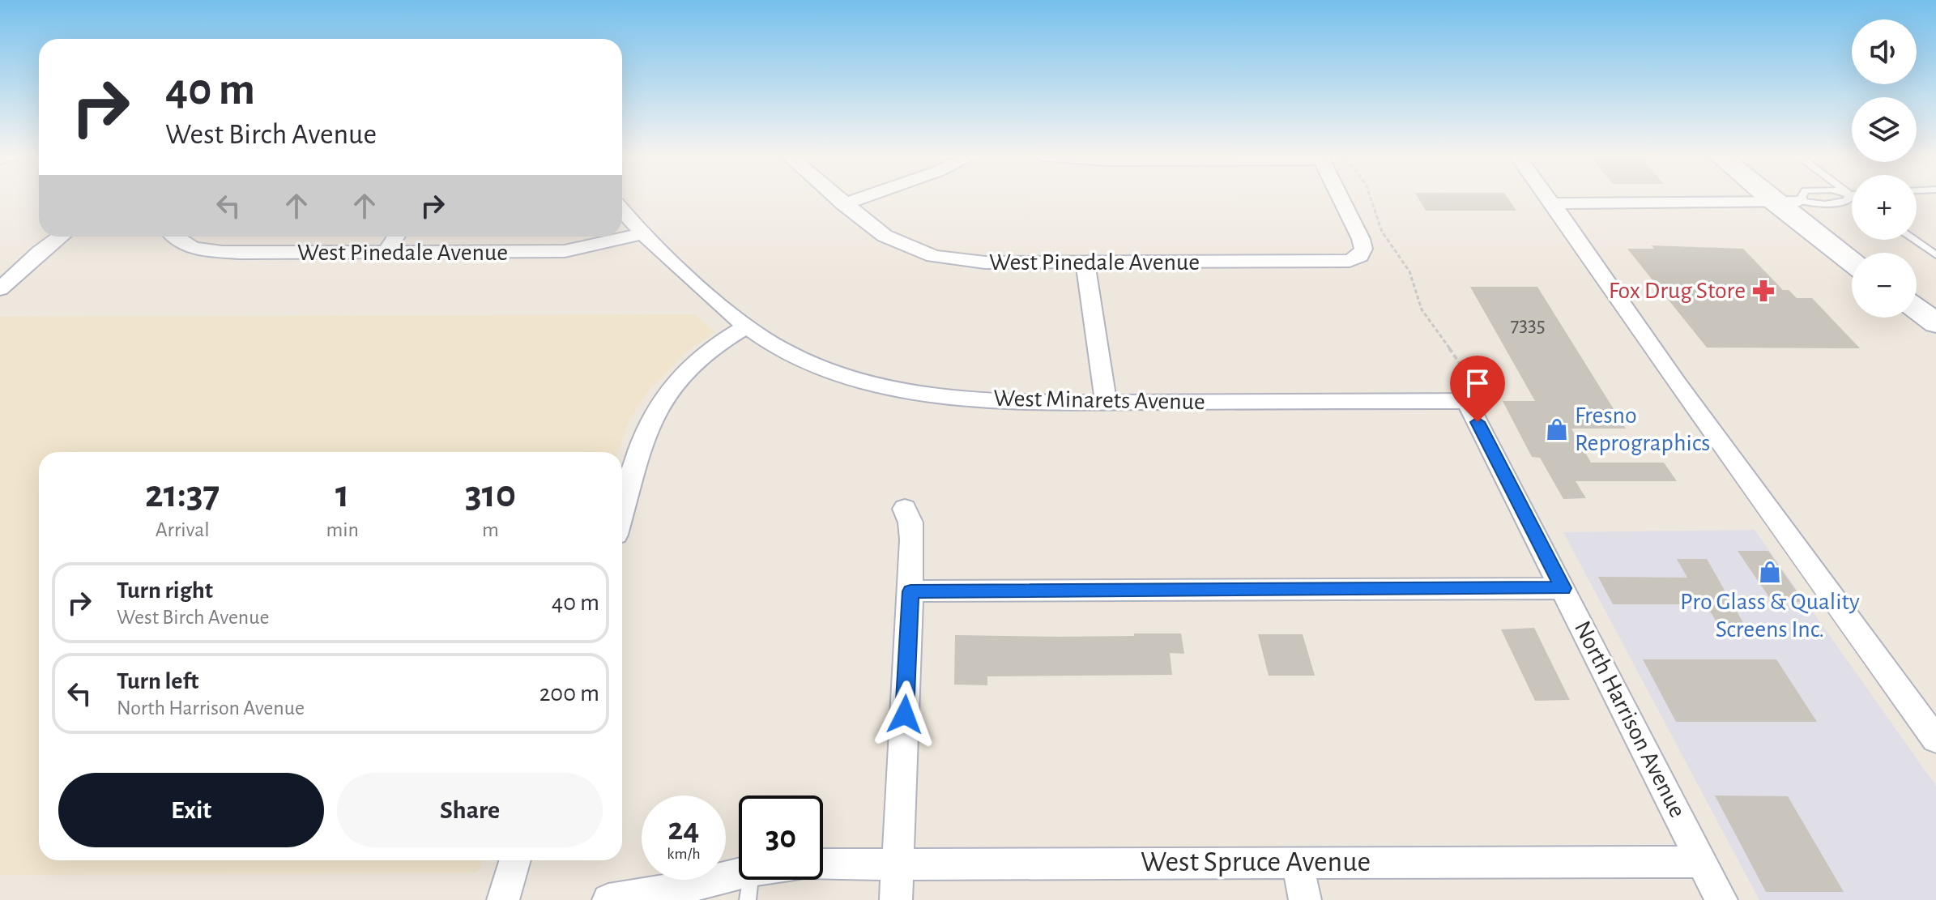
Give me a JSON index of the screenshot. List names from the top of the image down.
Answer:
{
  "streets": {
    "street": [
      "West Pinedale Avenue",
      "West Minarets Avenue",
      "North Harrison Avenue",
      "West Spruce Avenue"
    ]
  },
  "crossings": [
    ["West Pinedale Avenue", "West Minarets Avenue"],
    ["West Minarets Avenue", "North Harrison Avenue"],
    ["North Harrison Avenue", "West Spruce Avenue"]
  ],
  "places": {
    "pharmacy": ["Fox Drug Store"],
    "shop": ["Fresno Reprographics", "Pro Glass & Quality Screens Inc."]
  },
  "house_numbers": ["7335"],
  "page": {
    "map_buttons": ["+", "−"],
    "turn": ["40 m", "West Birch Avenue"],
    "eta": [
      "21:37",
      "Arrival",
      "1",
      "min",
      "310",
      "m"
    ],
    "list": [
      {
        "name": "Turn right",
        "note": "West Birch Avenue",
        "value": "40 m"
      },
      {
        "name": "Turn left",
        "note": "North Harrison Avenue",
        "value": "200 m"
      }
    ],
    "buttons": ["Exit", "Share"],
    "speed": "24 km/h",
    "limit": "30"
  }
}
